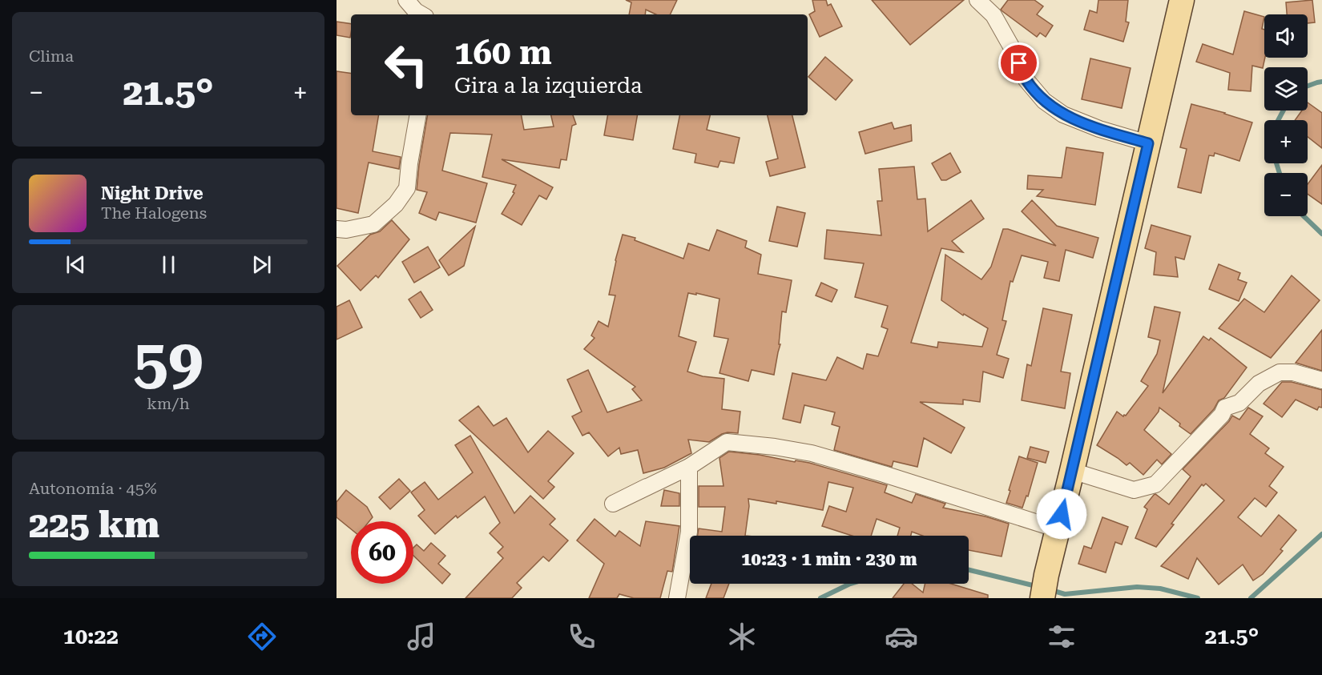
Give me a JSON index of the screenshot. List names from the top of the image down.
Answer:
{
  "page": {
    "tile": [
      "Clima",
      ["59", "km/h"],
      ["Autonomía · 45%", "225 km"]
    ],
    "map_buttons": ["+", "−"],
    "turn": ["160 m", "Gira a la izquierda"],
    "heat": ["−", "21.5°", "+"],
    "song": ["Night Drive", "The Halogens"],
    "limit": "60",
    "trip": "10:23 · 1 min · 230 m",
    "tabs": ["10:22", "21.5°"]
  }
}
